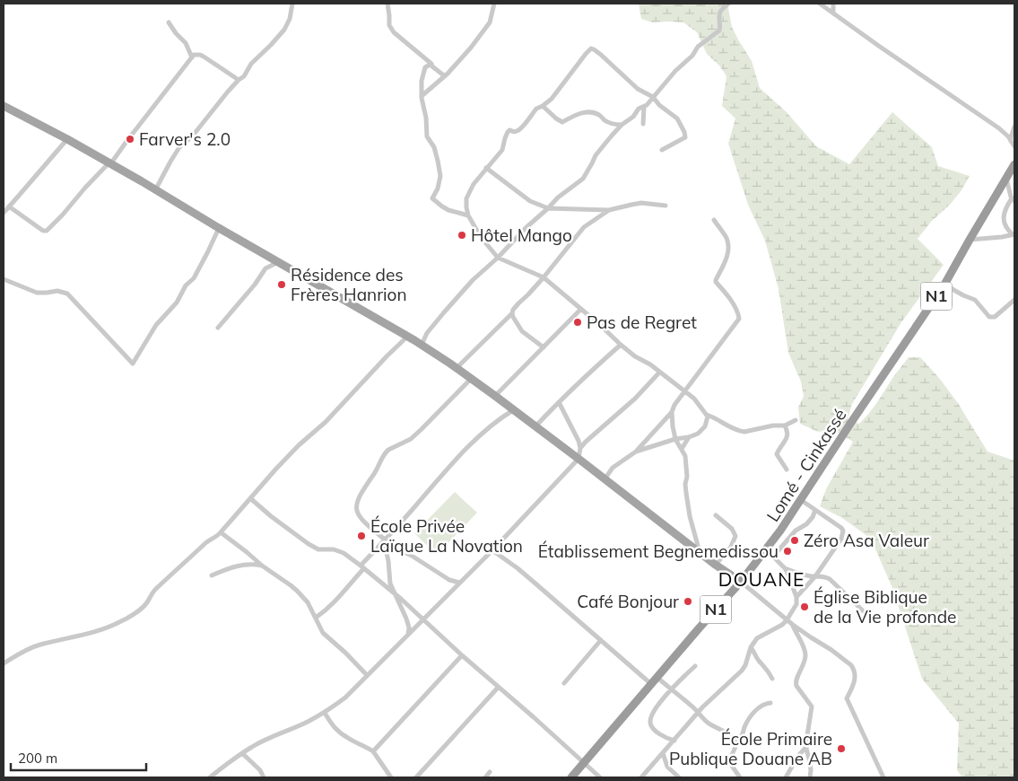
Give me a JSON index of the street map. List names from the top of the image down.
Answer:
{
  "streets": {
    "highway": ["N1", "Lomé - Cinkassé"]
  },
  "districts": ["DOUANE"],
  "places": [
    "Farver's 2.0",
    "Hôtel Mango",
    "Résidence des Frères Hanrion",
    "Pas de Regret",
    "École Privée Laïque La Novation",
    "Zéro Asa Valeur",
    "Établissement Begnemedissou",
    "Café Bonjour",
    "Église Biblique de la Vie profonde",
    "École Primaire Publique Douane AB"
  ],
  "scale_bar": "200 m"
}
